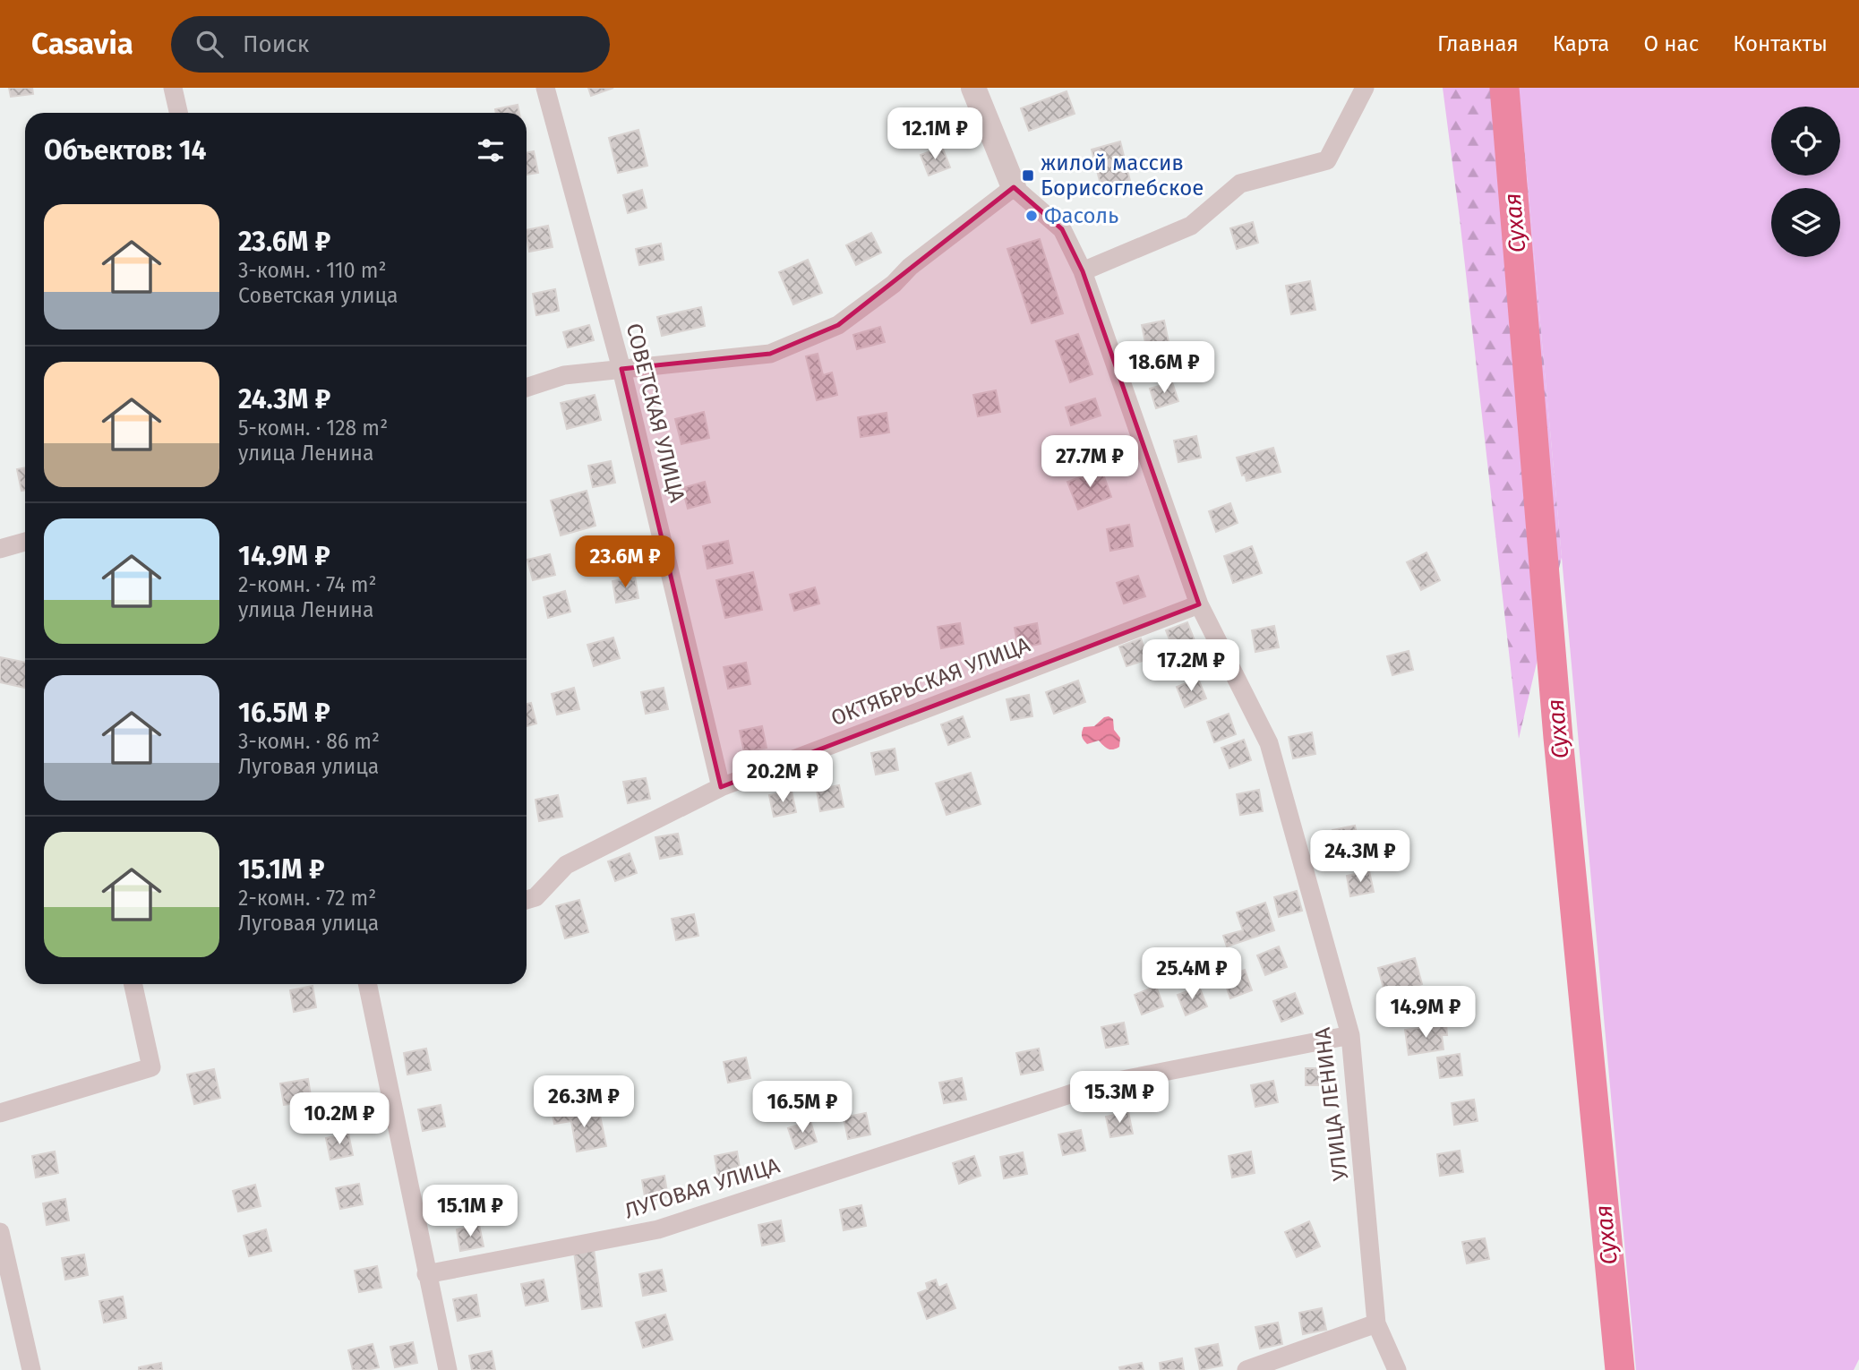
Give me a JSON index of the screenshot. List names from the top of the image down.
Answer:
{
  "streets": {
    "street": [
      "СОВЕТСКАЯ УЛИЦА",
      "ОКТЯБРЬСКАЯ УЛИЦА",
      "УЛИЦА ЛЕНИНА",
      "ЛУГОВАЯ УЛИЦА"
    ]
  },
  "crossings": [
    ["СОВЕТСКАЯ УЛИЦА", "ОКТЯБРЬСКАЯ УЛИЦА"],
    ["ОКТЯБРЬСКАЯ УЛИЦА", "УЛИЦА ЛЕНИНА"],
    ["УЛИЦА ЛЕНИНА", "ЛУГОВАЯ УЛИЦА"]
  ],
  "water": ["Сухая"],
  "places": {
    "transit": ["жилой массив Борисоглебское"],
    "other": ["Фасоль"]
  },
  "page": {
    "header": "Casavia",
    "search": "Поиск",
    "nav": [
      "Главная",
      "Карта",
      "О нас",
      "Контакты"
    ],
    "price": [
      "12.1M ₽",
      "18.6M ₽",
      "27.7M ₽",
      "23.6M ₽",
      "17.2M ₽",
      "20.2M ₽",
      "24.3M ₽",
      "25.4M ₽",
      "14.9M ₽",
      "15.3M ₽",
      "26.3M ₽",
      "16.5M ₽",
      "10.2M ₽",
      "15.1M ₽"
    ],
    "heading": "Объектов: 14",
    "list": [
      {
        "name": "23.6M ₽",
        "note": "3-комн. · 110 m² · Советская улица"
      },
      {
        "name": "24.3M ₽",
        "note": "5-комн. · 128 m² · улица Ленина"
      },
      {
        "name": "14.9M ₽",
        "note": "2-комн. · 74 m² · улица Ленина"
      },
      {
        "name": "16.5M ₽",
        "note": "3-комн. · 86 m² · Луговая улица"
      },
      {
        "name": "15.1M ₽",
        "note": "2-комн. · 72 m² · Луговая улица"
      }
    ]
  }
}
